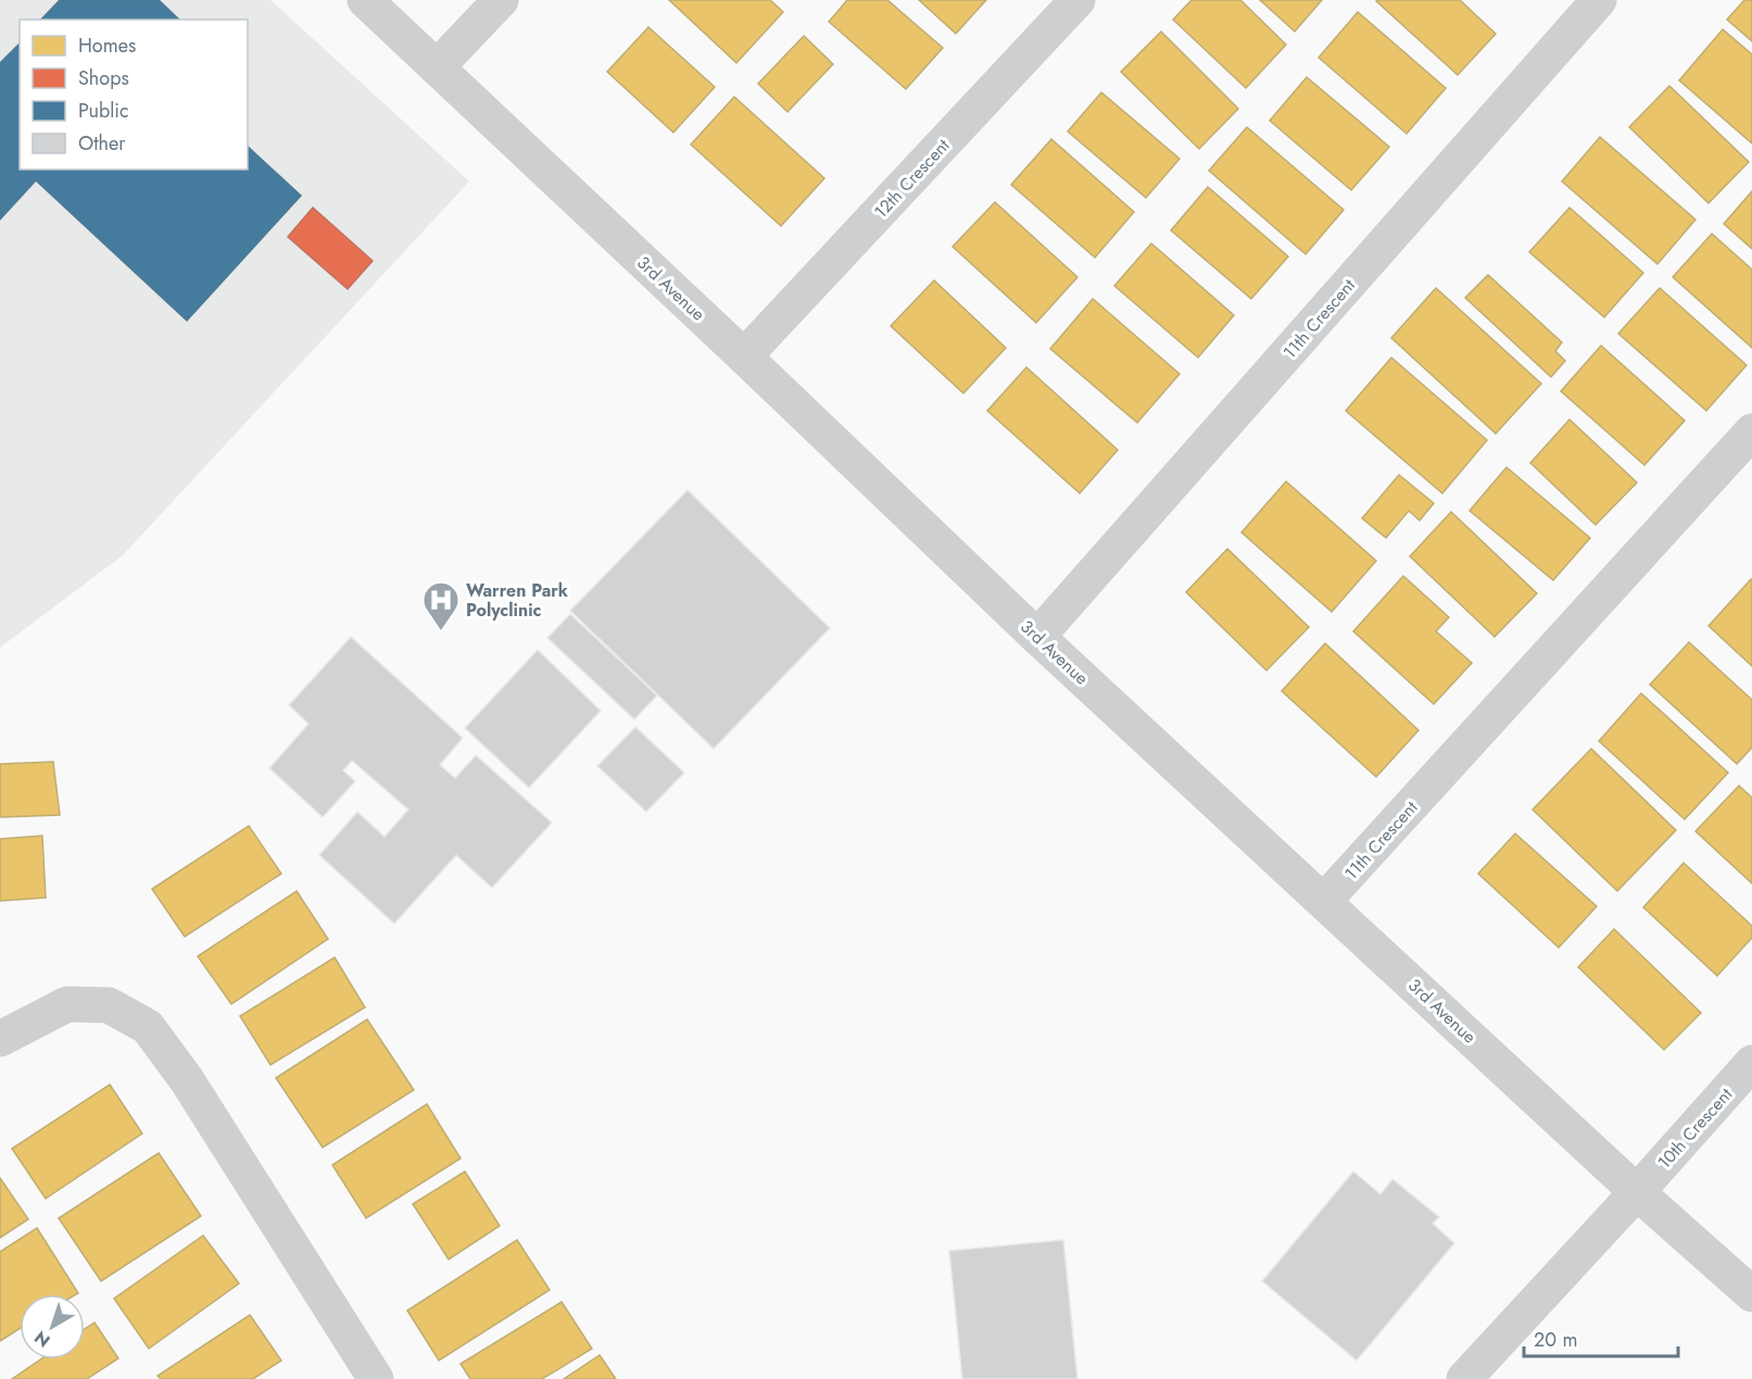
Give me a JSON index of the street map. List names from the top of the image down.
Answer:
{
  "streets": {
    "street": [
      "12th Crescent",
      "3rd Avenue",
      "11th Crescent",
      "10th Crescent"
    ]
  },
  "crossings": [
    ["12th Crescent", "3rd Avenue"],
    ["3rd Avenue", "11th Crescent"],
    ["3rd Avenue", "10th Crescent"]
  ],
  "places": {
    "hospital": ["Warren Park Polyclinic"]
  },
  "legend": [
    "Homes",
    "Shops",
    "Public",
    "Other"
  ],
  "scale_bar": "20 m",
  "north": "bottom left"
}
